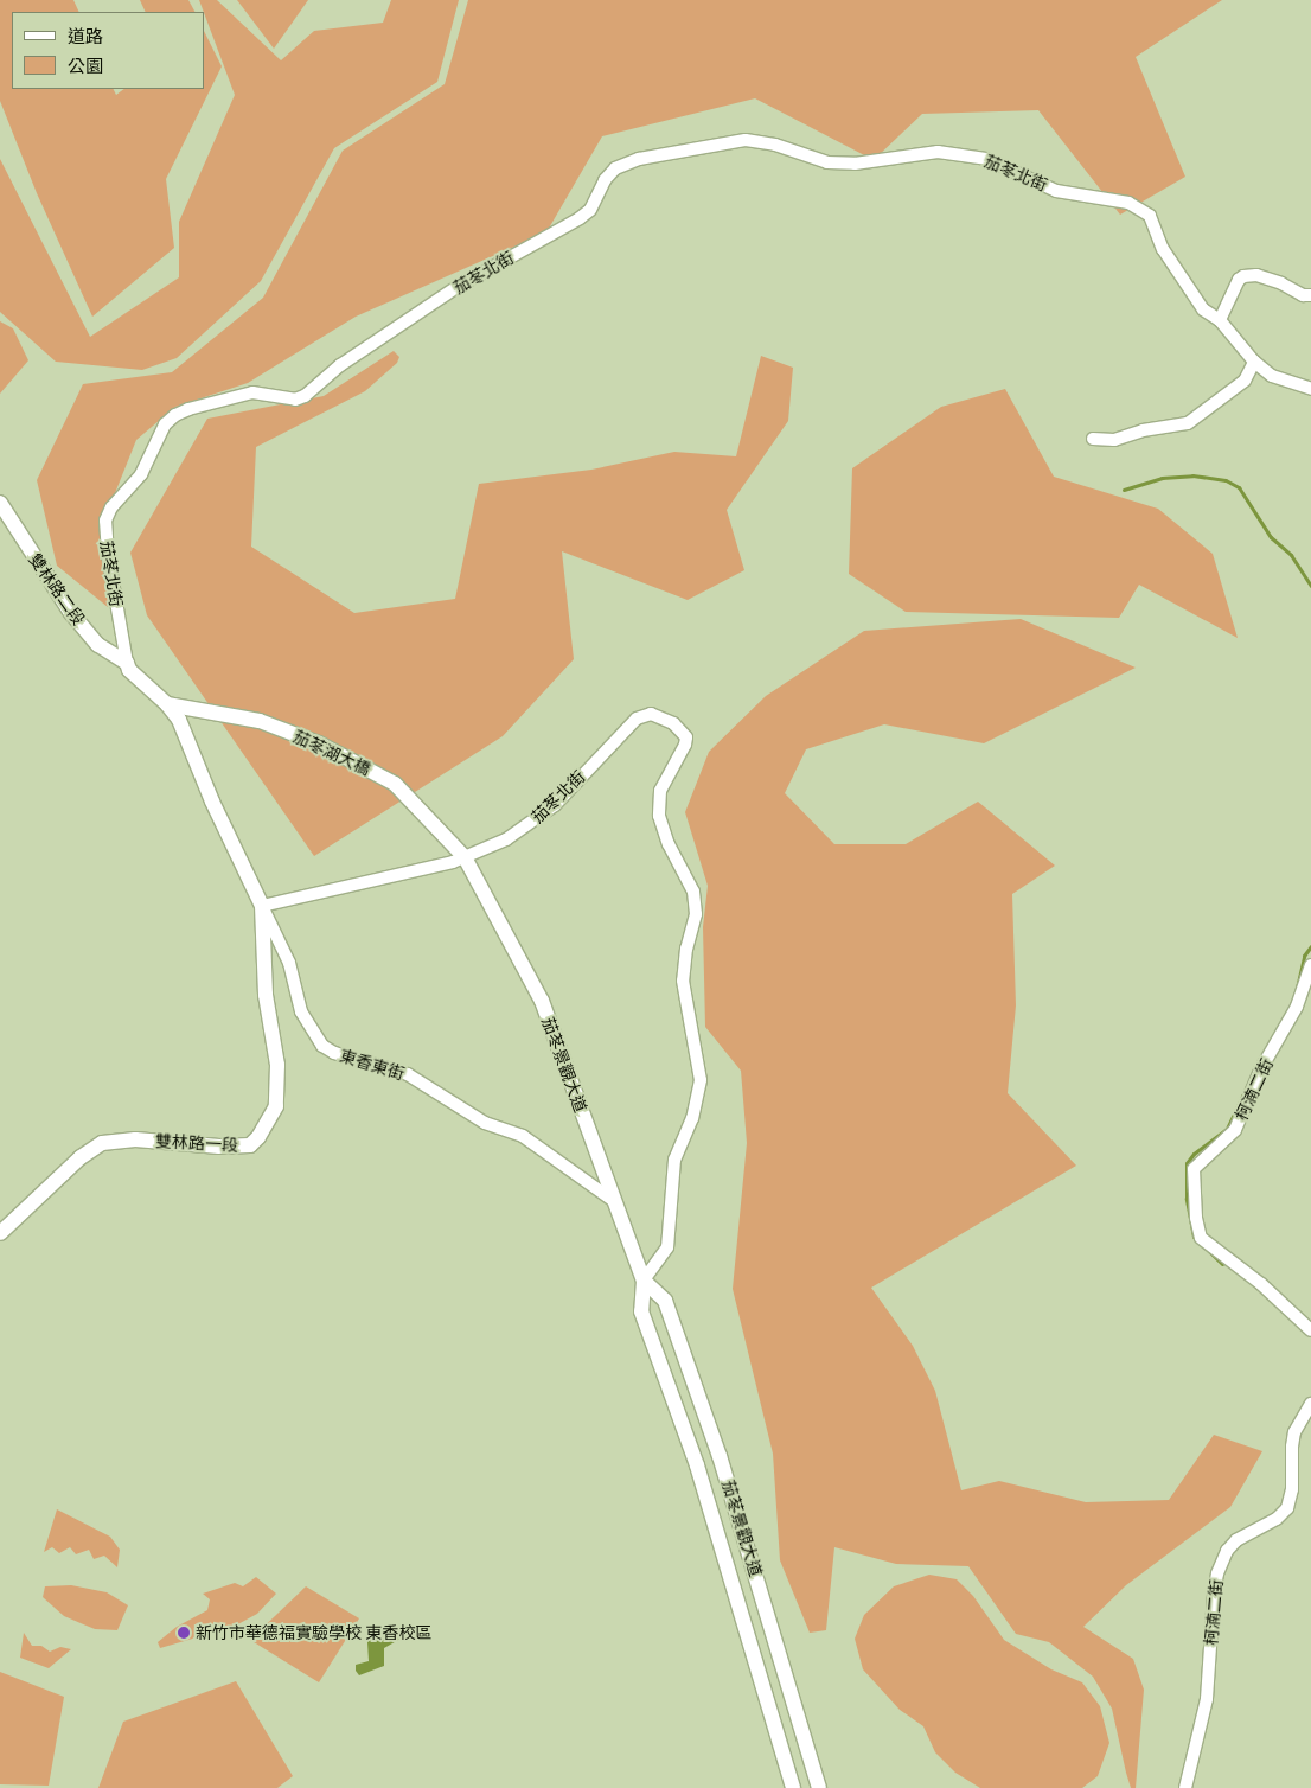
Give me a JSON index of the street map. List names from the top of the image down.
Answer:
{
  "streets": {
    "street": [
      "茄苳北街",
      "雙林路二段",
      "茄苳湖大橋",
      "東香東街",
      "茄苳景觀大道",
      "柯湳二街",
      "雙林路一段"
    ]
  },
  "crossings": [
    ["茄苳北街", "雙林路二段"],
    ["茄苳北街", "茄苳湖大橋"],
    ["茄苳北街", "東香東街"],
    ["茄苳北街", "茄苳景觀大道"],
    ["茄苳北街", "雙林路一段"],
    ["茄苳湖大橋", "茄苳景觀大道"],
    ["東香東街", "茄苳景觀大道"],
    ["東香東街", "雙林路一段"]
  ],
  "places": ["新竹市華德福實驗學校 東香校區"],
  "legend": ["道路", "公園"]
}
